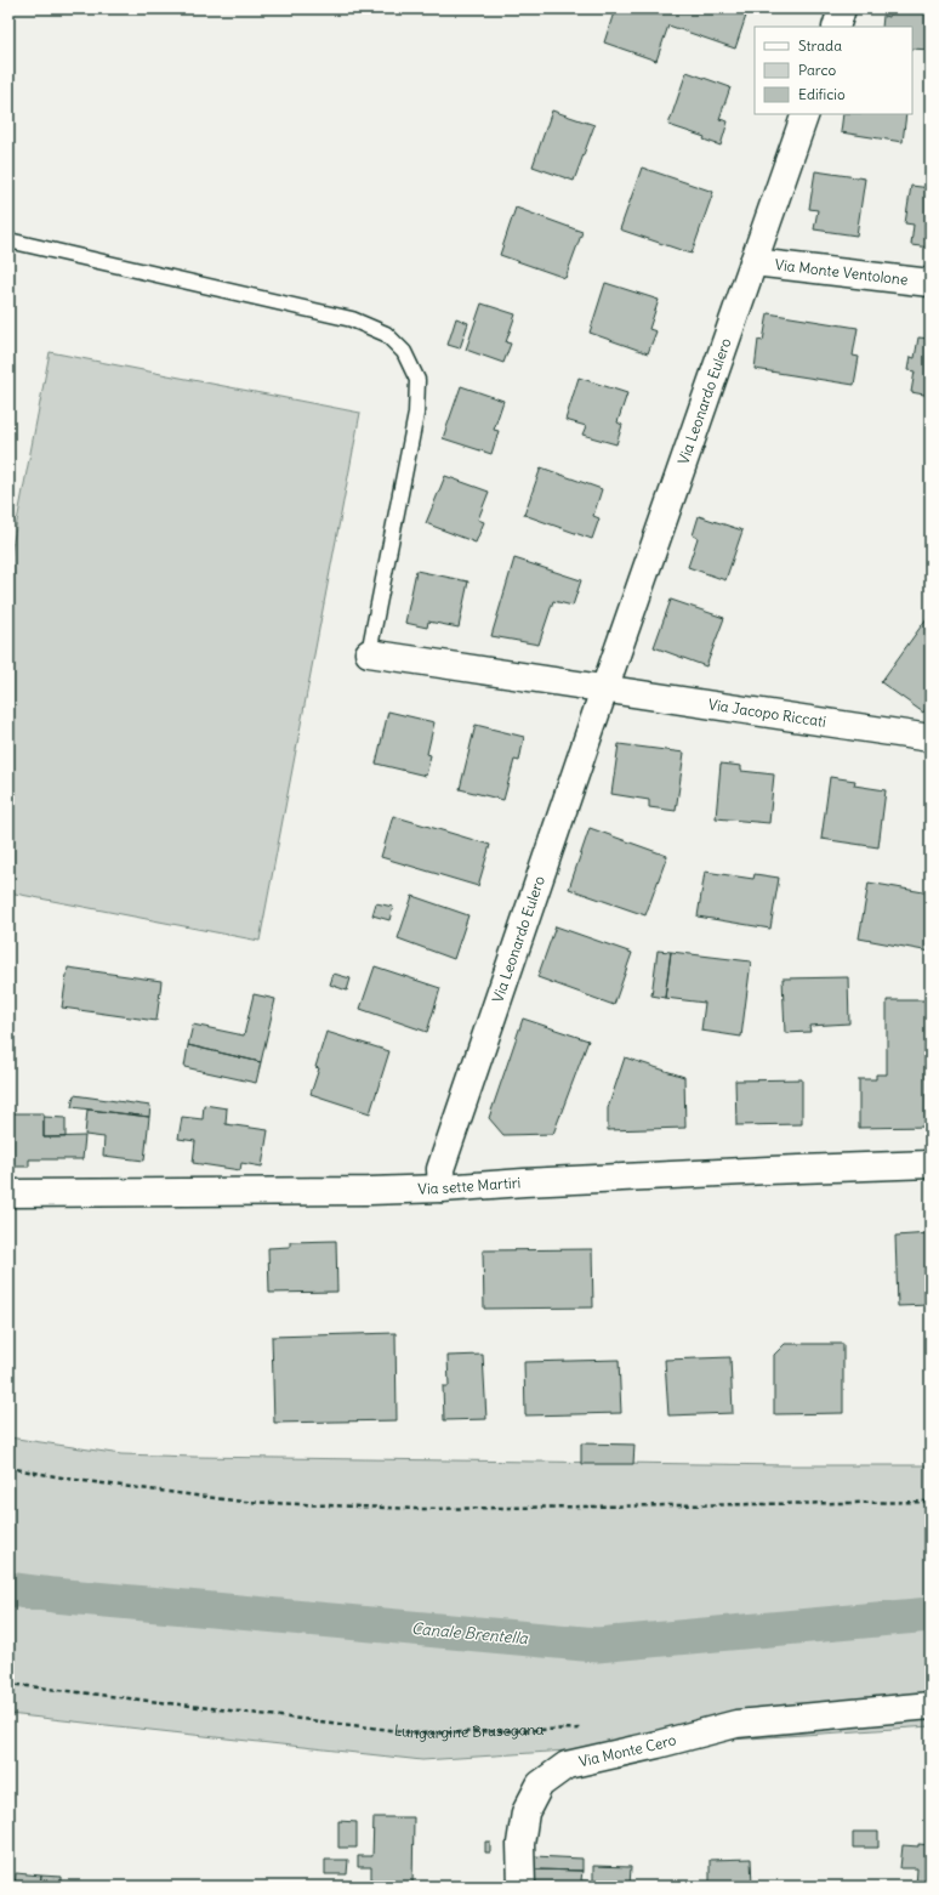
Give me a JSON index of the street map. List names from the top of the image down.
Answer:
{
  "streets": {
    "street": [
      "Via Monte Ventolone",
      "Via Leonardo Eulero",
      "Via Jacopo Riccati",
      "Via sette Martiri",
      "Via Monte Cero"
    ],
    "path": ["Lungargine Brusegana"]
  },
  "crossings": [
    ["Via Monte Ventolone", "Via Leonardo Eulero"],
    ["Via Leonardo Eulero", "Via Jacopo Riccati"],
    ["Via Leonardo Eulero", "Via sette Martiri"]
  ],
  "water": ["Canale Brentella"],
  "legend": ["Strada", "Parco", "Edificio"]
}
